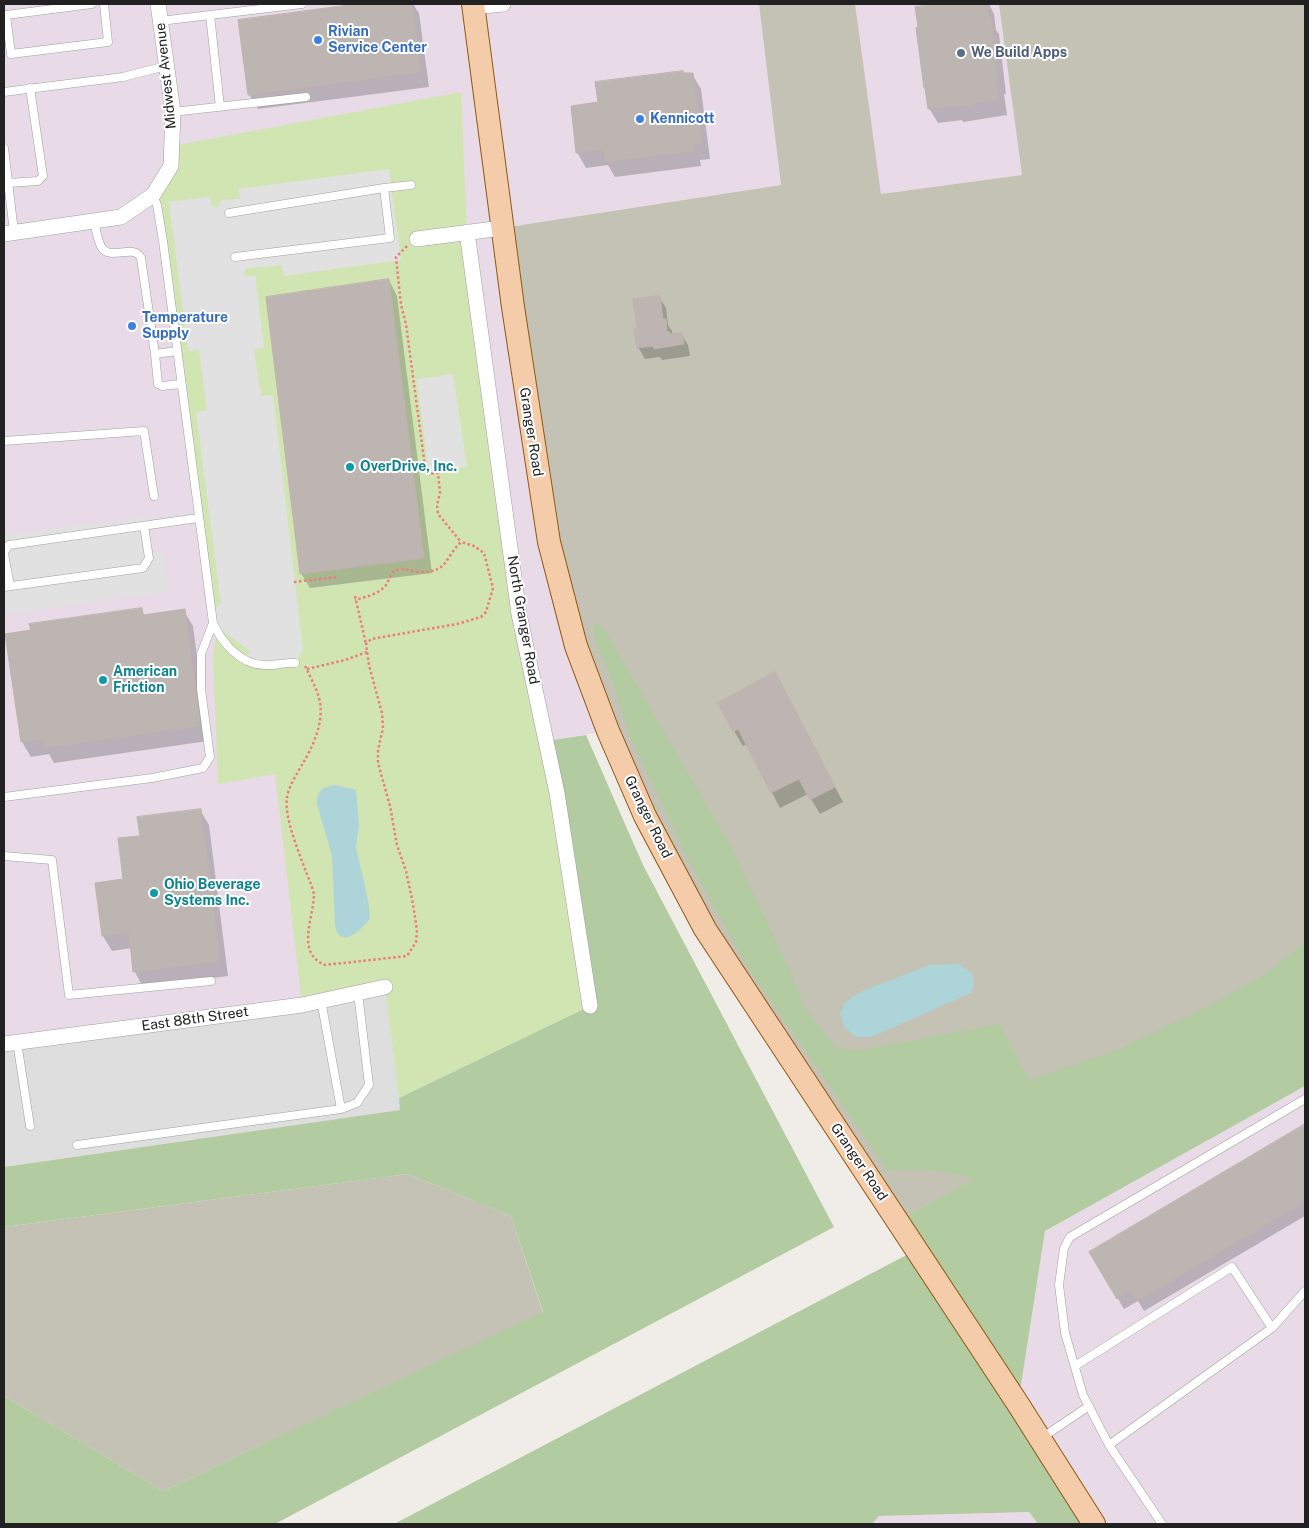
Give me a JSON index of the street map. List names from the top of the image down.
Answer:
{
  "streets": {
    "main road": ["Granger Road"],
    "street": ["Midwest Avenue", "North Granger Road", "East 88th Street"]
  },
  "places": [
    "Rivian Service Center",
    "We Build Apps",
    "Kennicott",
    "Temperature Supply",
    "OverDrive, Inc.",
    "American Friction",
    "Ohio Beverage Systems Inc."
  ]
}
